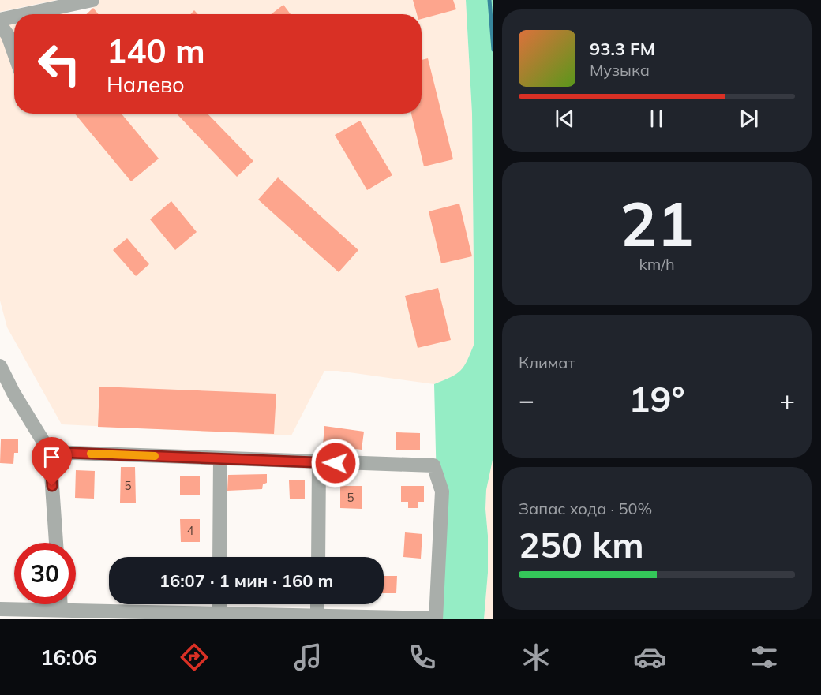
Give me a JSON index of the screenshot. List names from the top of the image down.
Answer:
{
  "house_numbers": ["5", "5", "4"],
  "page": {
    "turn": ["140 m", "Налево"],
    "song": ["93.3 FM", "Музыка"],
    "tile": [
      ["21", "km/h"],
      "Климат",
      ["Запас хода · 50%", "250 km"]
    ],
    "heat": ["−", "19°", "+"],
    "limit": "30",
    "trip": "16:07 · 1 мин · 160 m",
    "tabs": "16:06"
  }
}
